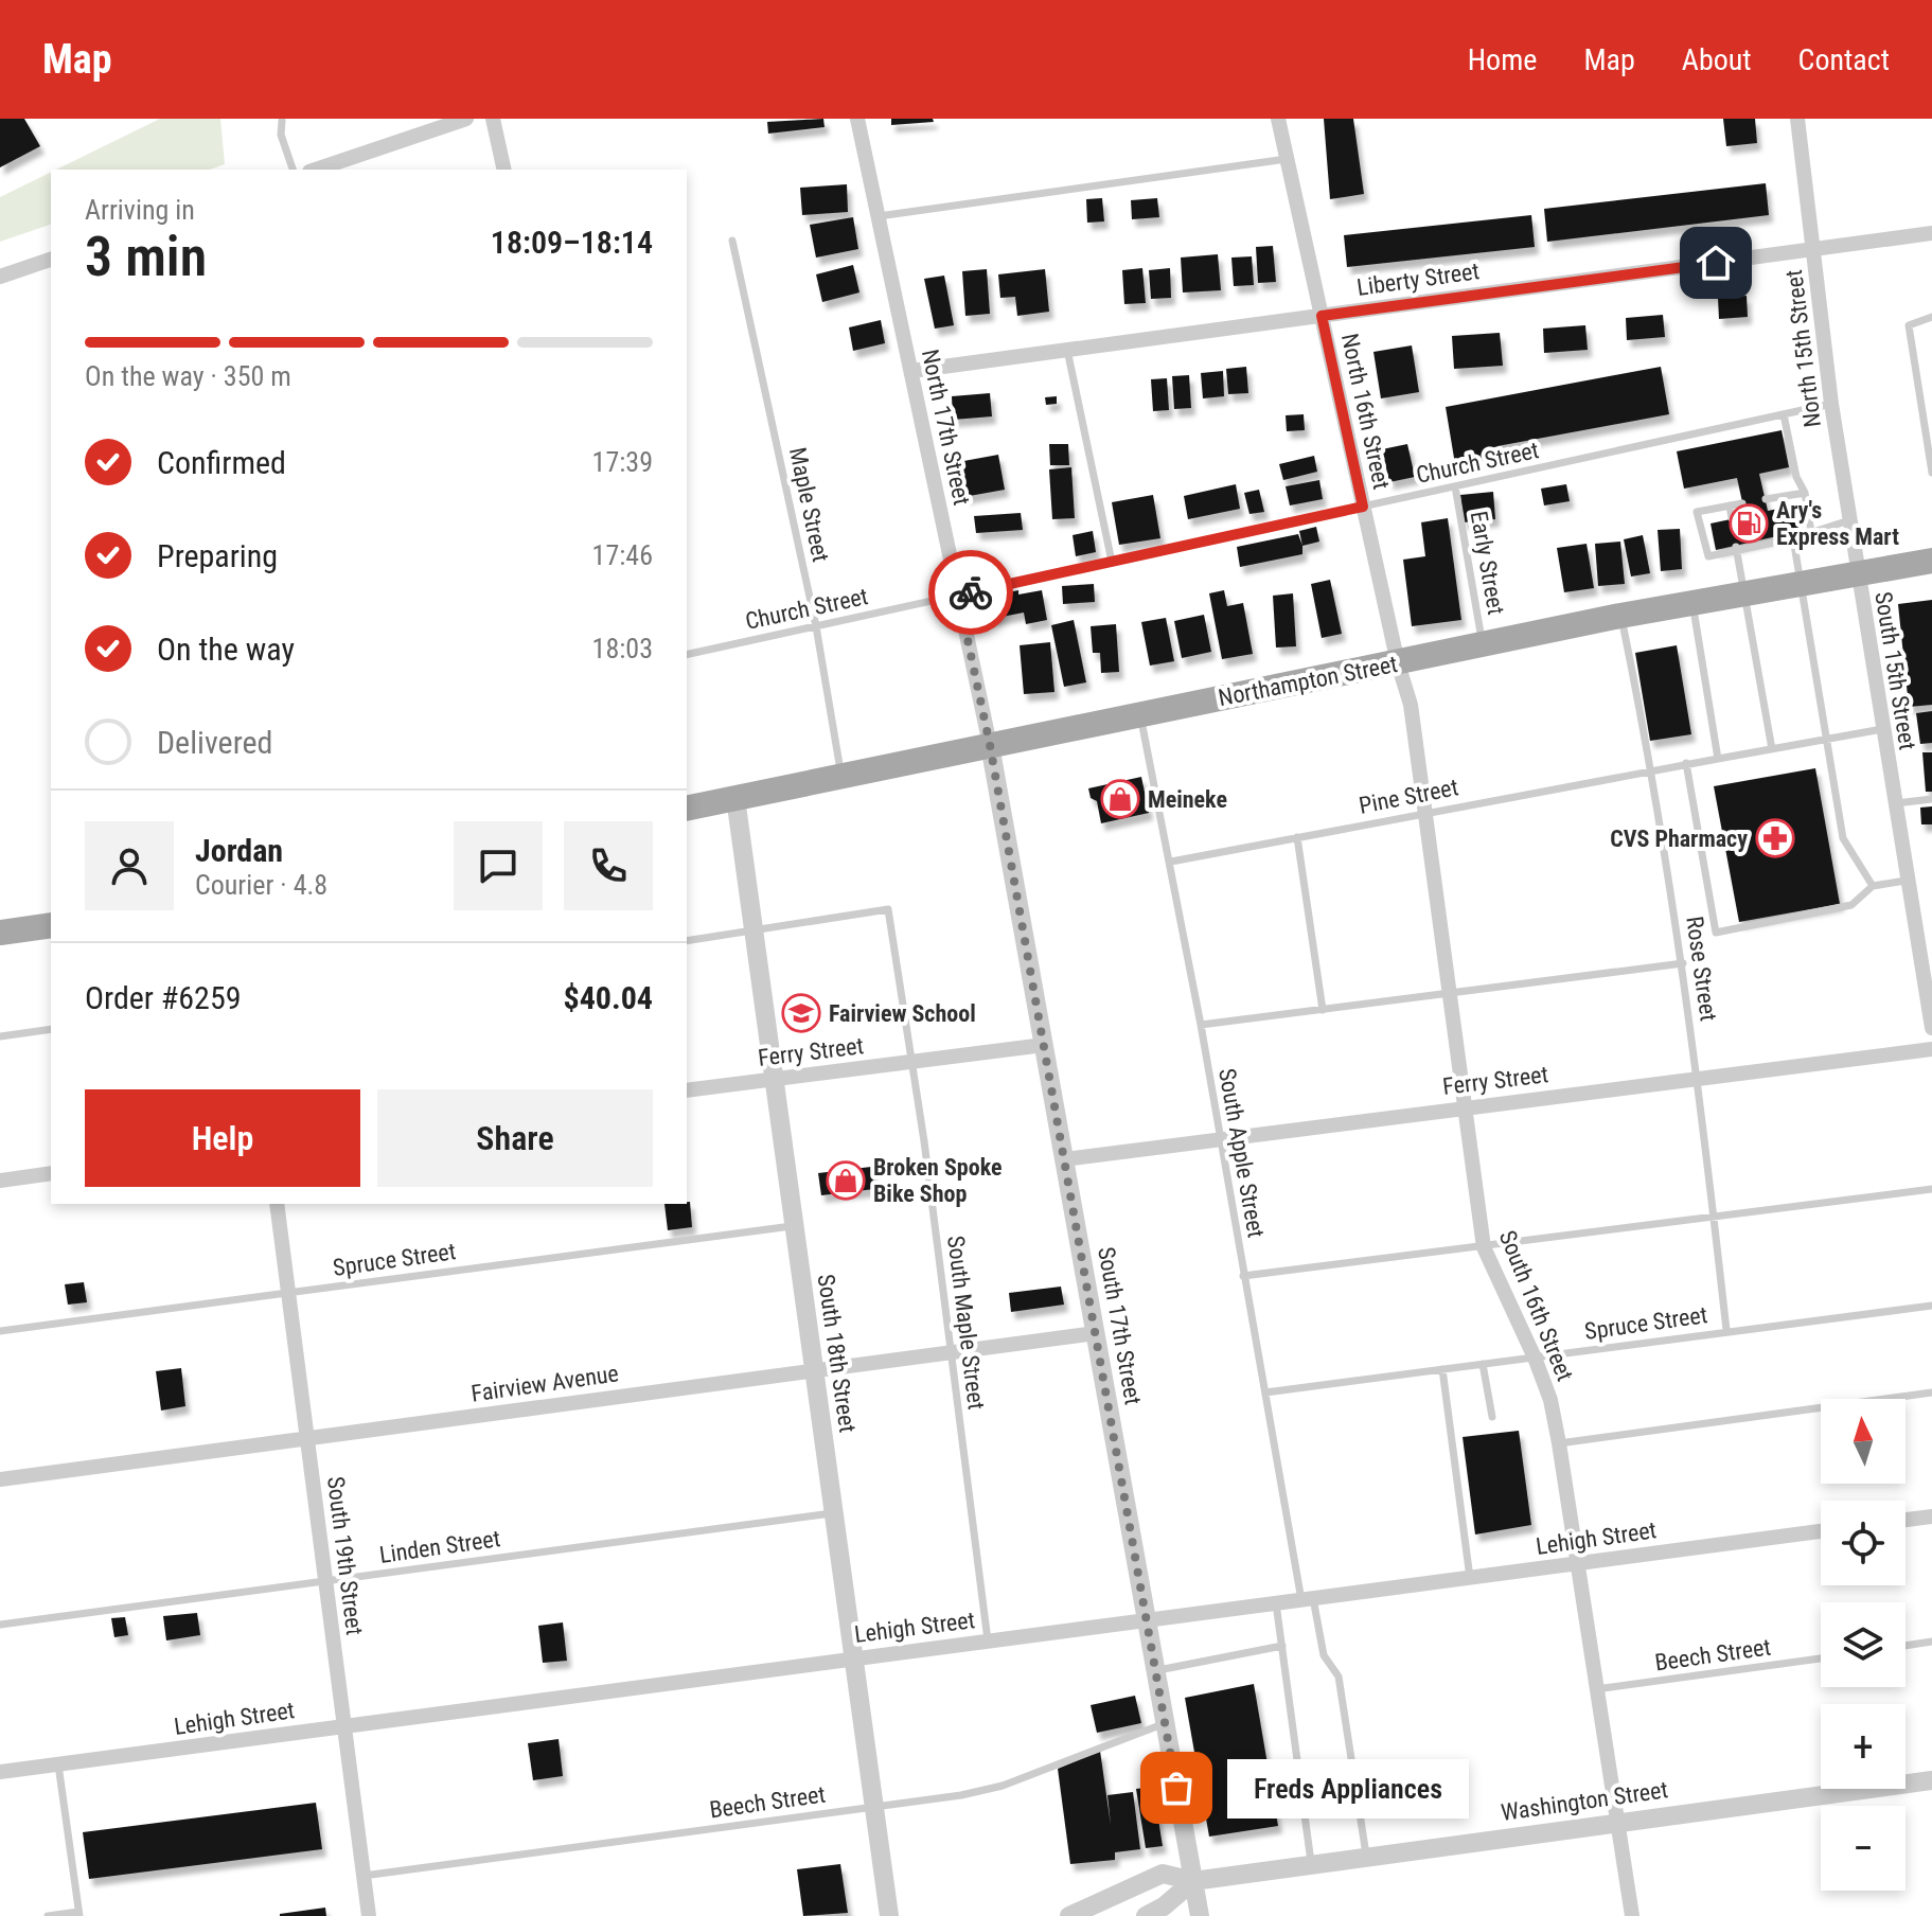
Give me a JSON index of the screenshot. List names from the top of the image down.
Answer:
{
  "streets": {
    "main road": ["Northampton Street"],
    "street": [
      "Liberty Street",
      "North 15th Street",
      "North 16th Street",
      "North 17th Street",
      "South 15th Street",
      "Ferry Street",
      "South 16th Street",
      "South 17th Street",
      "South 18th Street",
      "Fairview Avenue",
      "Lehigh Street",
      "South 19th Street",
      "Washington Street"
    ],
    "lane": [
      "Church Street",
      "Maple Street",
      "Early Street",
      "Pine Street",
      "Rose Street",
      "South Apple Street",
      "Spruce Street",
      "South Maple Street",
      "Linden Street",
      "Beech Street"
    ]
  },
  "crossings": [
    ["Liberty Street", "North 15th Street"],
    ["Liberty Street", "North 16th Street"],
    ["Liberty Street", "North 17th Street"],
    ["North 15th Street", "Church Street"],
    ["North 15th Street", "South 15th Street"],
    ["North 15th Street", "Northampton Street"],
    ["North 16th Street", "Church Street"],
    ["North 16th Street", "Northampton Street"],
    ["North 16th Street", "South 16th Street"],
    ["North 17th Street", "Church Street"],
    ["North 17th Street", "Northampton Street"],
    ["North 17th Street", "South 17th Street"],
    ["Church Street", "Maple Street"],
    ["Church Street", "Early Street"],
    ["Maple Street", "Northampton Street"],
    ["Early Street", "Northampton Street"],
    ["South 15th Street", "Northampton Street"],
    ["South 15th Street", "Pine Street"],
    ["Northampton Street", "Rose Street"],
    ["Northampton Street", "South Apple Street"],
    ["Northampton Street", "South 16th Street"],
    ["Northampton Street", "South 17th Street"],
    ["Northampton Street", "South 18th Street"],
    ["Pine Street", "Rose Street"],
    ["Pine Street", "South Apple Street"],
    ["Pine Street", "South 16th Street"],
    ["Rose Street", "Ferry Street"],
    ["Rose Street", "Spruce Street"],
    ["Ferry Street", "South Apple Street"],
    ["Ferry Street", "South 16th Street"],
    ["Ferry Street", "South Maple Street"],
    ["Ferry Street", "South 17th Street"],
    ["Ferry Street", "South 18th Street"],
    ["South Apple Street", "Spruce Street"],
    ["South Apple Street", "Lehigh Street"],
    ["South Apple Street", "Washington Street"],
    ["Spruce Street", "South 16th Street"],
    ["Spruce Street", "South 18th Street"],
    ["Spruce Street", "South 19th Street"],
    ["South 16th Street", "Lehigh Street"],
    ["South 16th Street", "Beech Street"],
    ["South 16th Street", "Washington Street"],
    ["South Maple Street", "South 18th Street"],
    ["South Maple Street", "Fairview Avenue"],
    ["South Maple Street", "Lehigh Street"],
    ["South 17th Street", "Fairview Avenue"],
    ["South 17th Street", "Lehigh Street"],
    ["South 17th Street", "Beech Street"],
    ["South 17th Street", "Washington Street"],
    ["South 18th Street", "Fairview Avenue"],
    ["South 18th Street", "Lehigh Street"],
    ["South 18th Street", "Linden Street"],
    ["South 18th Street", "Beech Street"],
    ["Fairview Avenue", "South 19th Street"],
    ["Lehigh Street", "South 19th Street"],
    ["Linden Street", "South 19th Street"],
    ["South 19th Street", "Beech Street"]
  ],
  "places": {
    "fuel station": ["Ary's Express Mart"],
    "shop": ["Meineke", "Broken Spoke Bike Shop"],
    "pharmacy": ["CVS Pharmacy"],
    "school or university": ["Fairview School"],
    "other": ["Freds Appliances"]
  },
  "north": "top",
  "page": {
    "header": "Map",
    "nav": [
      "Home",
      "Map",
      "About",
      "Contact"
    ],
    "heading": ["3 min", "Arriving in", "18:09–18:14"],
    "panel": [
      "Jordan",
      "Courier · 4.8",
      "Order #6259",
      "$40.04"
    ],
    "bar": "On the way · 350 m",
    "list": [
      ["Confirmed", "17:39"],
      ["Preparing", "17:46"],
      ["On the way", "18:03"],
      "Delivered"
    ],
    "buttons": ["Help", "Share"],
    "map_buttons": ["+", "−"],
    "bubble": "Freds Appliances"
  }
}
